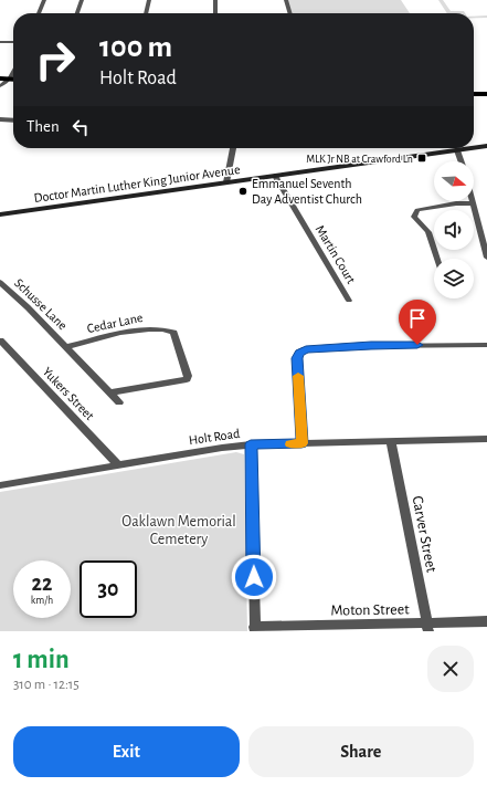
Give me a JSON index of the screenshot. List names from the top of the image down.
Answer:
{
  "streets": {
    "main road": ["Doctor Martin Luther King Junior Avenue"],
    "street": [
      "Martin Court",
      "Schusse Lane",
      "Cedar Lane",
      "Yukers Street",
      "Holt Road",
      "Carver Street",
      "Moton Street"
    ]
  },
  "crossings": [
    ["Doctor Martin Luther King Junior Avenue", "Martin Court"],
    ["Schusse Lane", "Cedar Lane"],
    ["Yukers Street", "Holt Road"],
    ["Holt Road", "Carver Street"],
    ["Carver Street", "Moton Street"]
  ],
  "parks": ["Oaklawn Memorial Cemetery"],
  "places": {
    "transit": ["MLK Jr NB at Crawford Ln"],
    "other": ["Emmanuel Seventh Day Adventist Church"]
  },
  "north": "right",
  "page": {
    "turn": ["100 m", "Holt Road"],
    "then": "Then",
    "speed": "22 km/h",
    "limit": "30",
    "heading": ["1 min", "310 m · 12:15"],
    "buttons": ["Exit", "Share"]
  }
}
